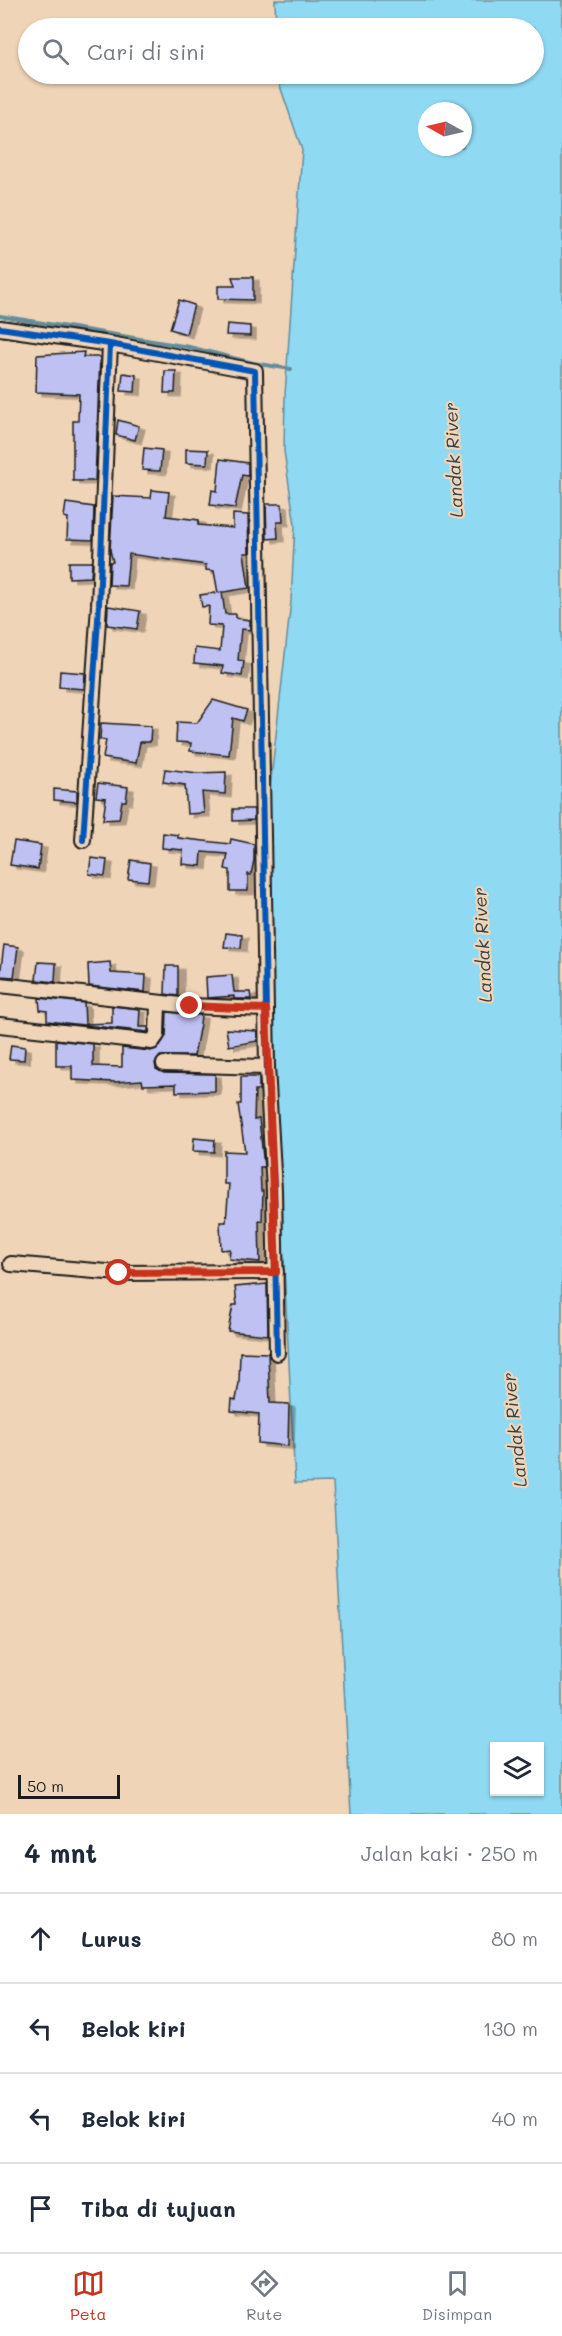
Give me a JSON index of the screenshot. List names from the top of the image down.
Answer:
{
  "water": ["Landak River"],
  "scale_bar": "50 m",
  "north": "left",
  "page": {
    "search": "Cari di sini",
    "scale": "50 m",
    "heading": ["4 mnt", "Jalan kaki · 250 m"],
    "list": [
      ["Lurus", "80 m"],
      ["Belok kiri", "130 m"],
      ["Belok kiri", "40 m"],
      "Tiba di tujuan"
    ],
    "nav": ["Peta", "Rute", "Disimpan"]
  }
}
